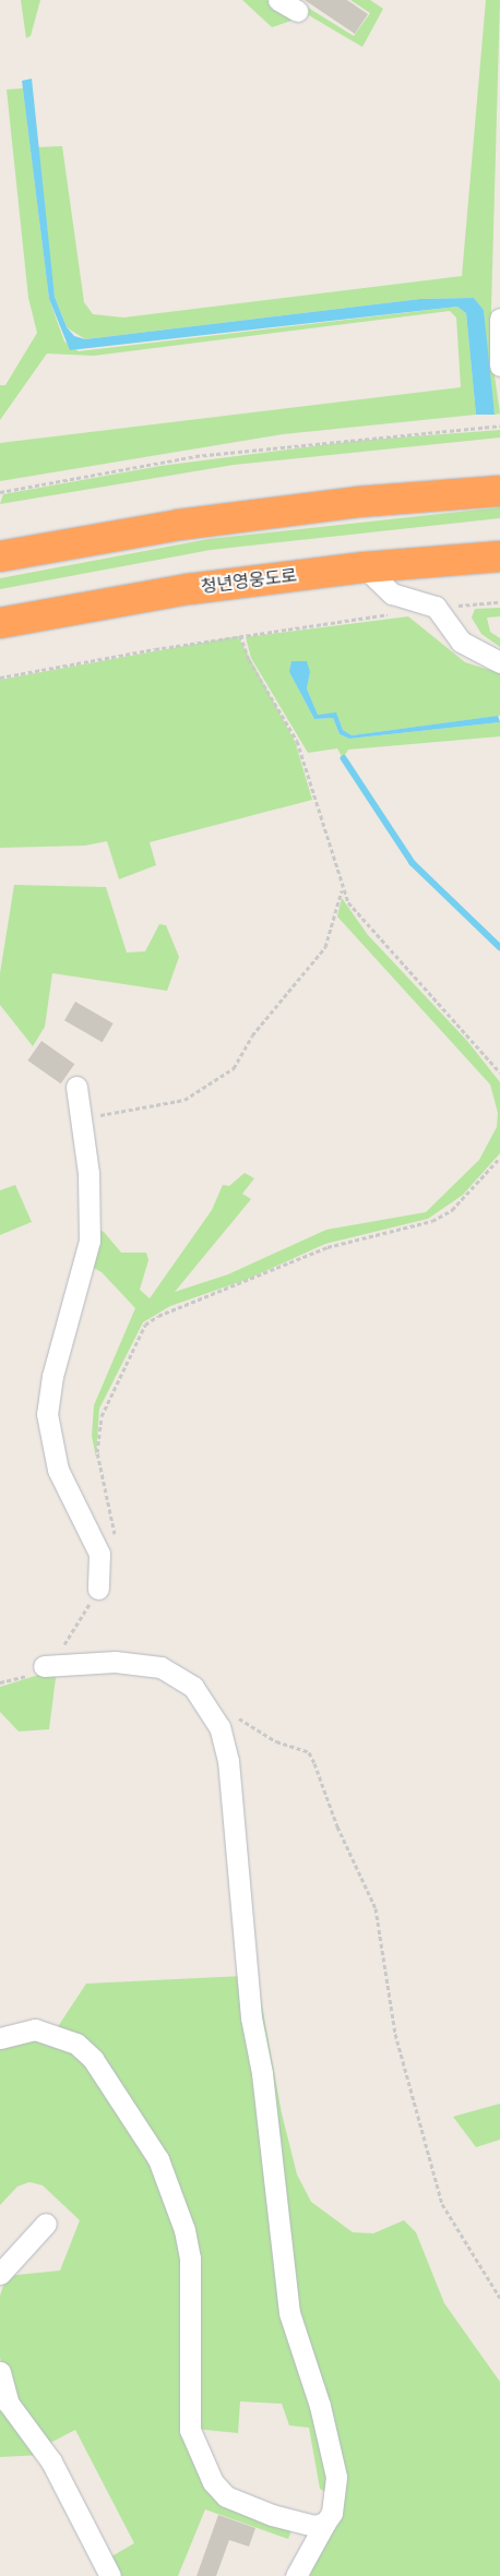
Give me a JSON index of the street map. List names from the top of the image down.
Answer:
{
  "streets": {
    "highway": ["청년영웅도로"]
  }
}
